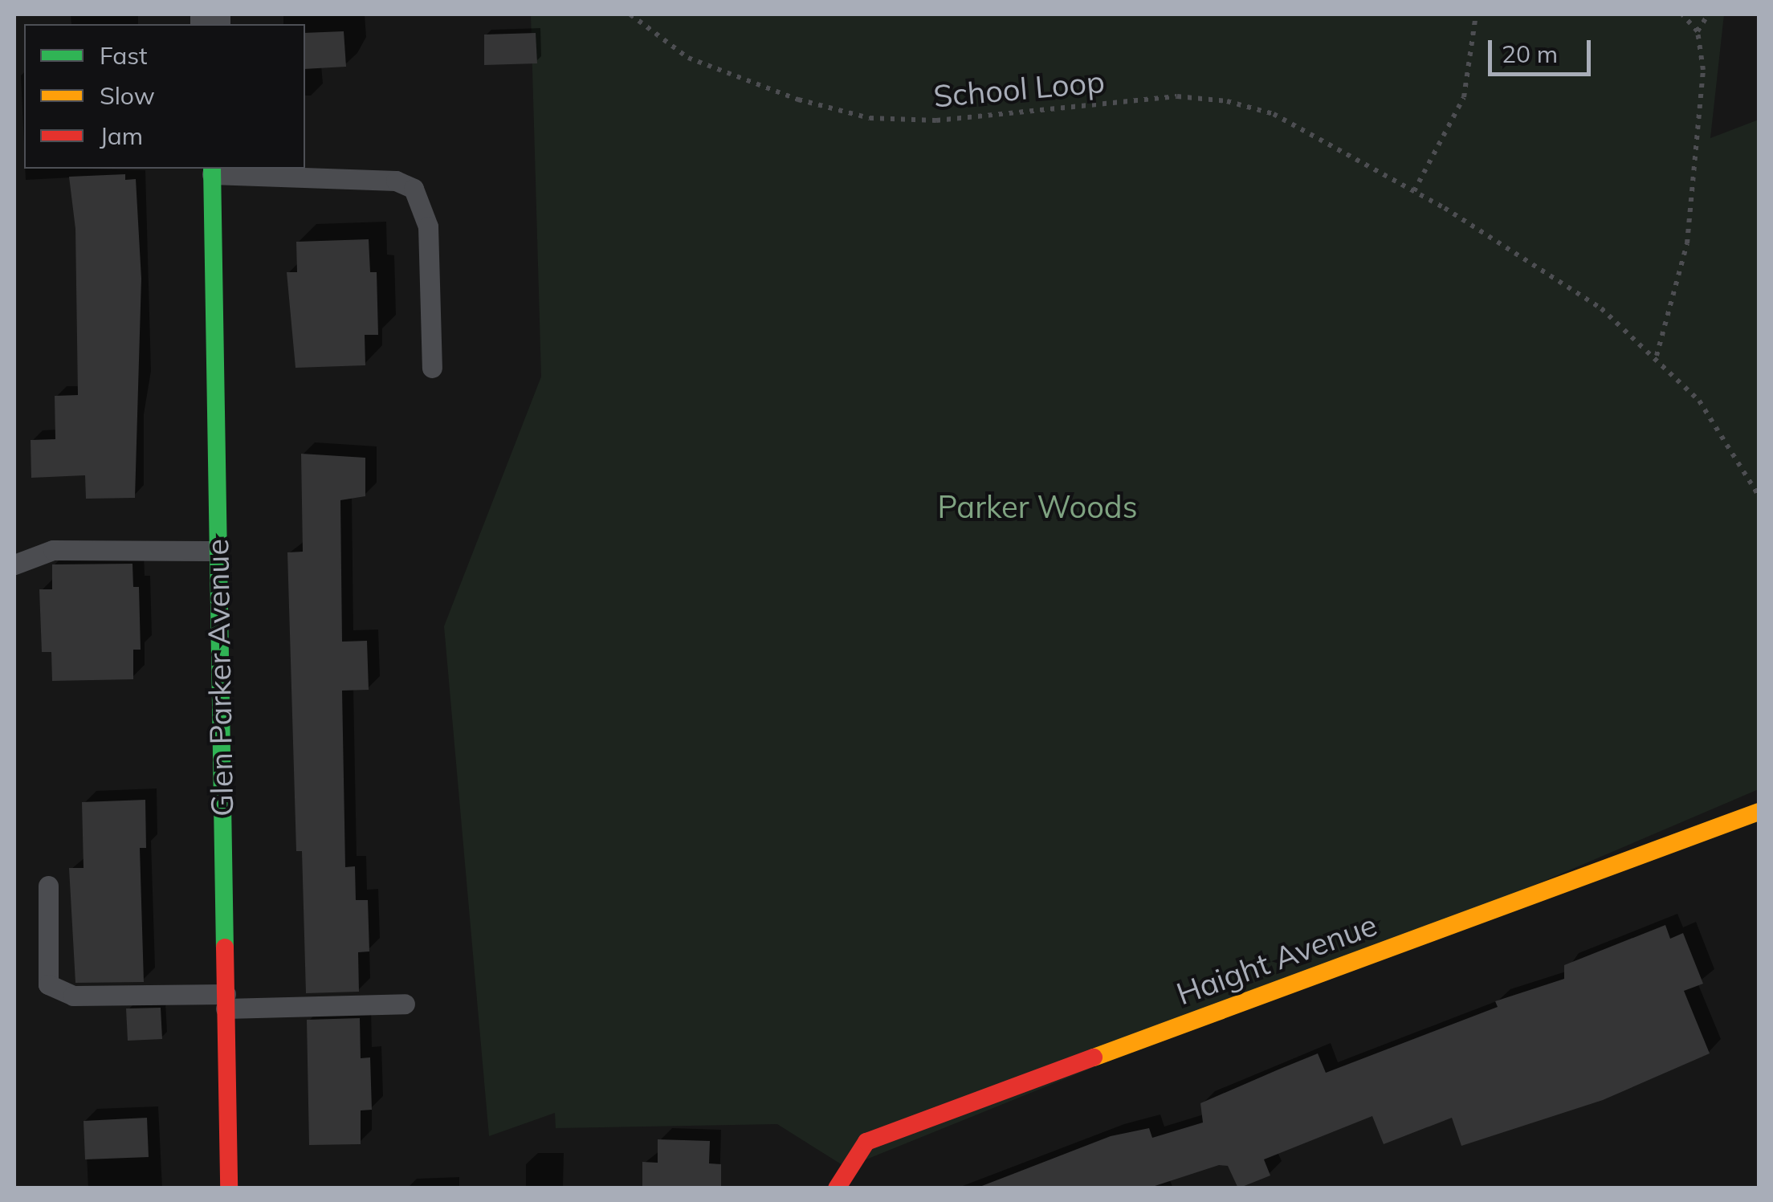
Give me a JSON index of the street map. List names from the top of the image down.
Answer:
{
  "streets": {
    "street": ["Glen Parker Avenue", "Haight Avenue"],
    "path": ["School Loop"]
  },
  "parks": ["Parker Woods"],
  "legend": ["Fast", "Slow", "Jam"],
  "scale_bar": "20 m"
}
